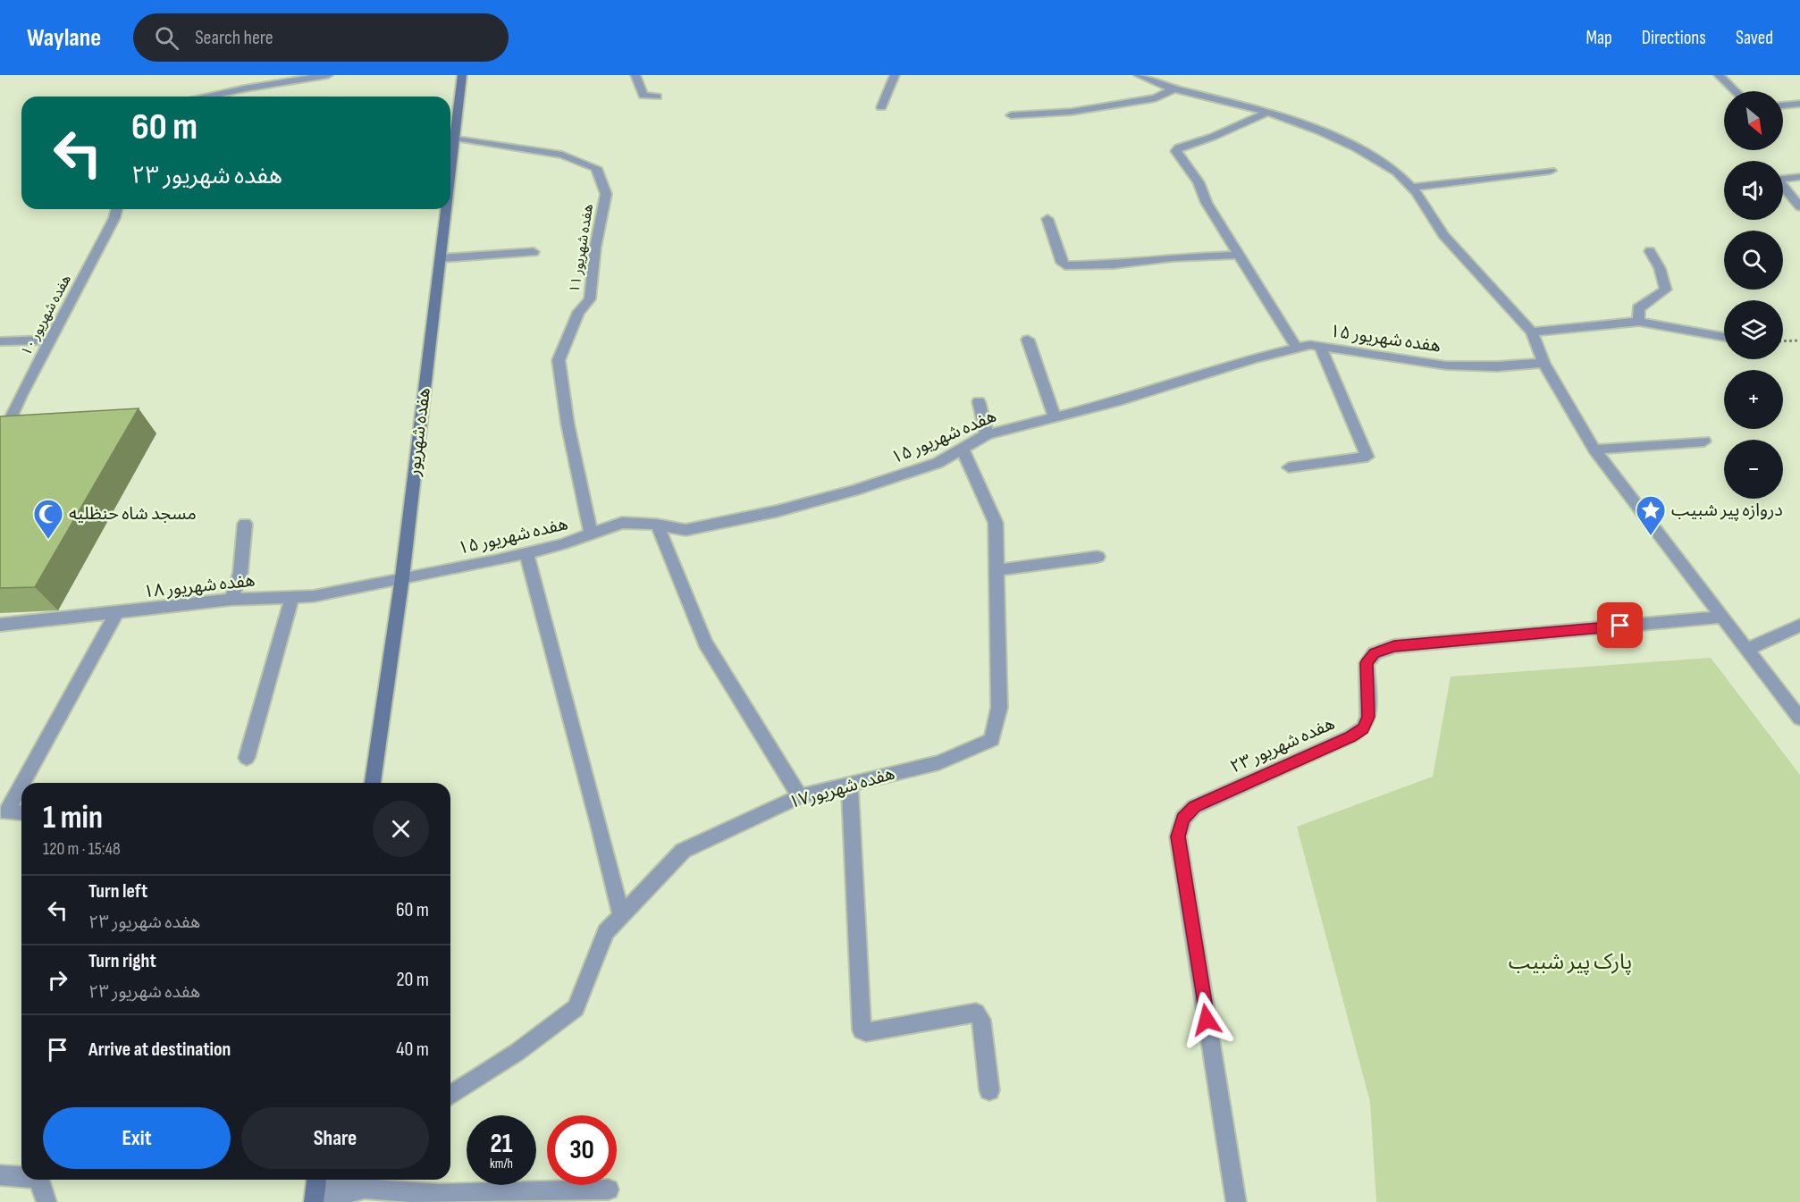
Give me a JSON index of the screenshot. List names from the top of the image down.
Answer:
{
  "streets": {
    "main road": ["هفده شهریور"],
    "street": [
      "هفده شهریور ۱۱",
      "هفده شهریور ۱۰",
      "هفده شهریور ۱۵",
      "هفده شهریور ۱۸",
      "هفده شهریور ۲۳",
      "هفده شهریور۱۷"
    ]
  },
  "crossings": [
    ["هفده شهریور ۱۱", "هفده شهریور ۱۵"],
    ["هفده شهریور ۱۱", "هفده شهریور"],
    ["هفده شهریور ۱۵", "هفده شهریور"],
    ["هفده شهریور ۱۵", "هفده شهریور ۱۸"],
    ["هفده شهریور ۱۵", "هفده شهریور۱۷"],
    ["هفده شهریور", "هفده شهریور ۱۸"]
  ],
  "parks": ["پارک پیر شبیب"],
  "places": {
    "place": ["دروازه پیر شبیب"],
    "mosque": ["مسجد شاه حنظلیه"]
  },
  "north": "bottom right",
  "page": {
    "header": "Waylane",
    "search": "Search here",
    "nav": ["Map", "Directions", "Saved"],
    "map_buttons": ["+", "−"],
    "turn": ["60 m", "هفده شهریور ۲۳"],
    "heading": ["1 min", "120 m · 15:48"],
    "list": [
      {
        "name": "Turn left",
        "note": "هفده شهریور ۲۳",
        "value": "60 m"
      },
      {
        "name": "Turn right",
        "note": "هفده شهریور ۲۳",
        "value": "20 m"
      },
      {
        "name": "Arrive at destination",
        "value": "40 m"
      }
    ],
    "buttons": ["Exit", "Share"],
    "speed": "21 km/h",
    "limit": "30"
  }
}
